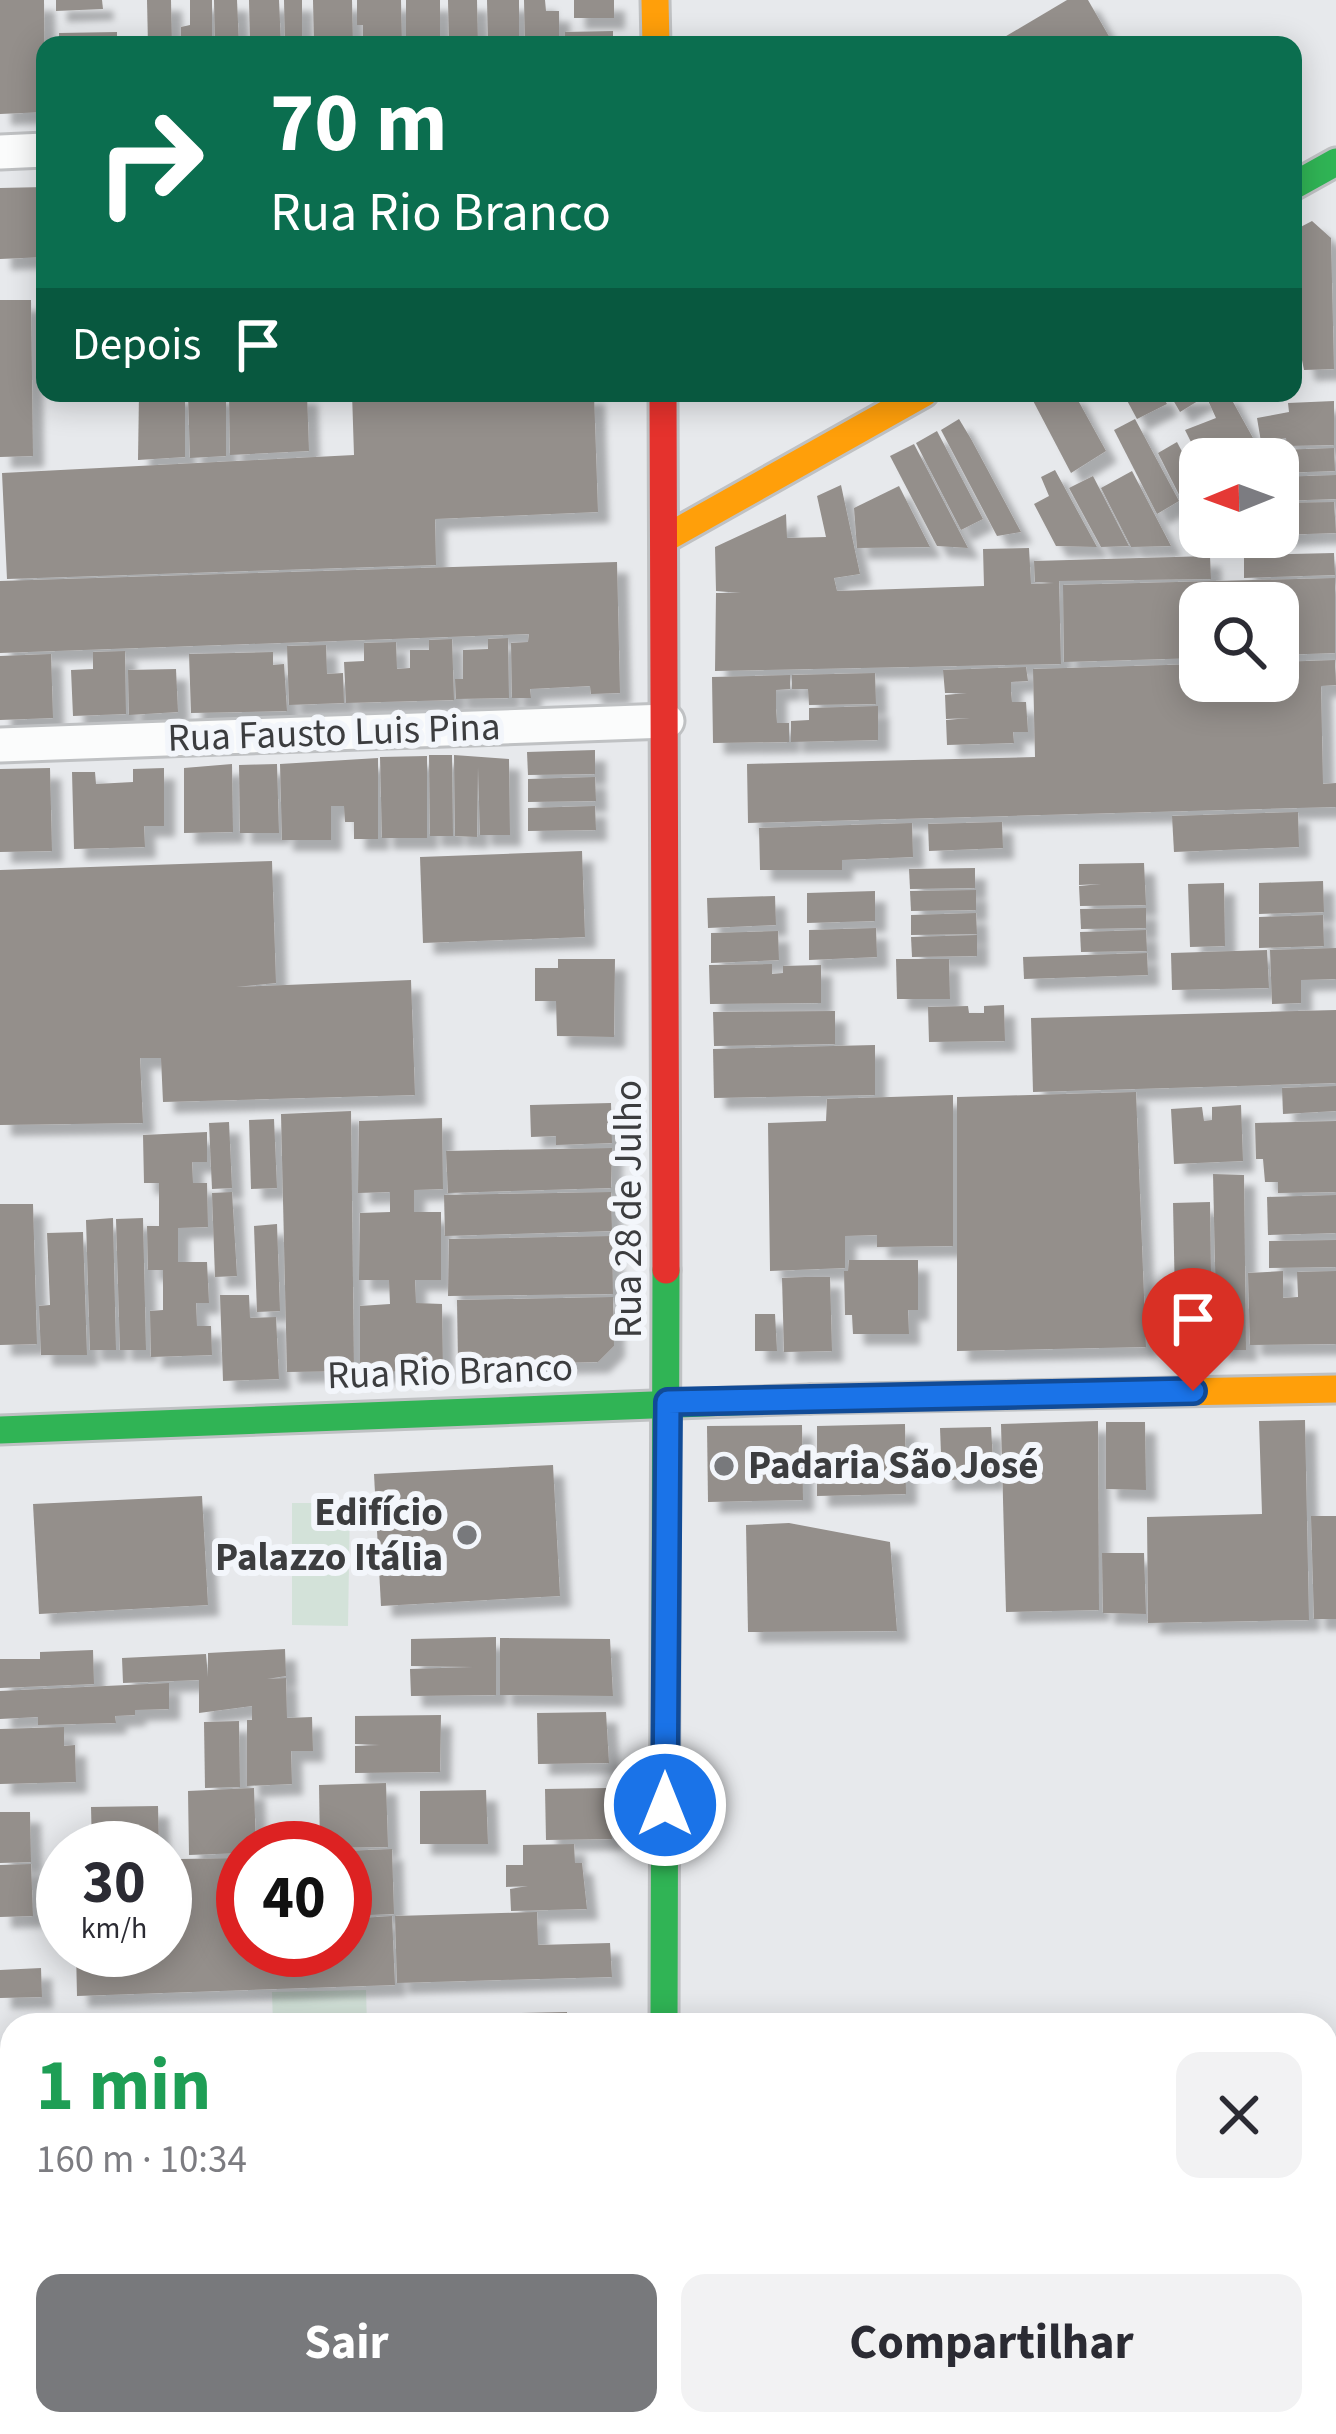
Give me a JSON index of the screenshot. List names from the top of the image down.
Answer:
{
  "streets": {
    "street": ["Rua Fausto Luis Pina", "Rua 28 de Julho", "Rua Rio Branco"]
  },
  "crossings": [
    ["Rua Fausto Luis Pina", "Rua 28 de Julho"],
    ["Rua 28 de Julho", "Rua Rio Branco"]
  ],
  "places": ["Padaria São José", "Edifício Palazzo Itália"],
  "north": "left",
  "page": {
    "turn": ["70 m", "Rua Rio Branco"],
    "then": "Depois",
    "speed": "30 km/h",
    "limit": "40",
    "heading": ["1 min", "160 m · 10:34"],
    "buttons": ["Sair", "Compartilhar"]
  }
}
